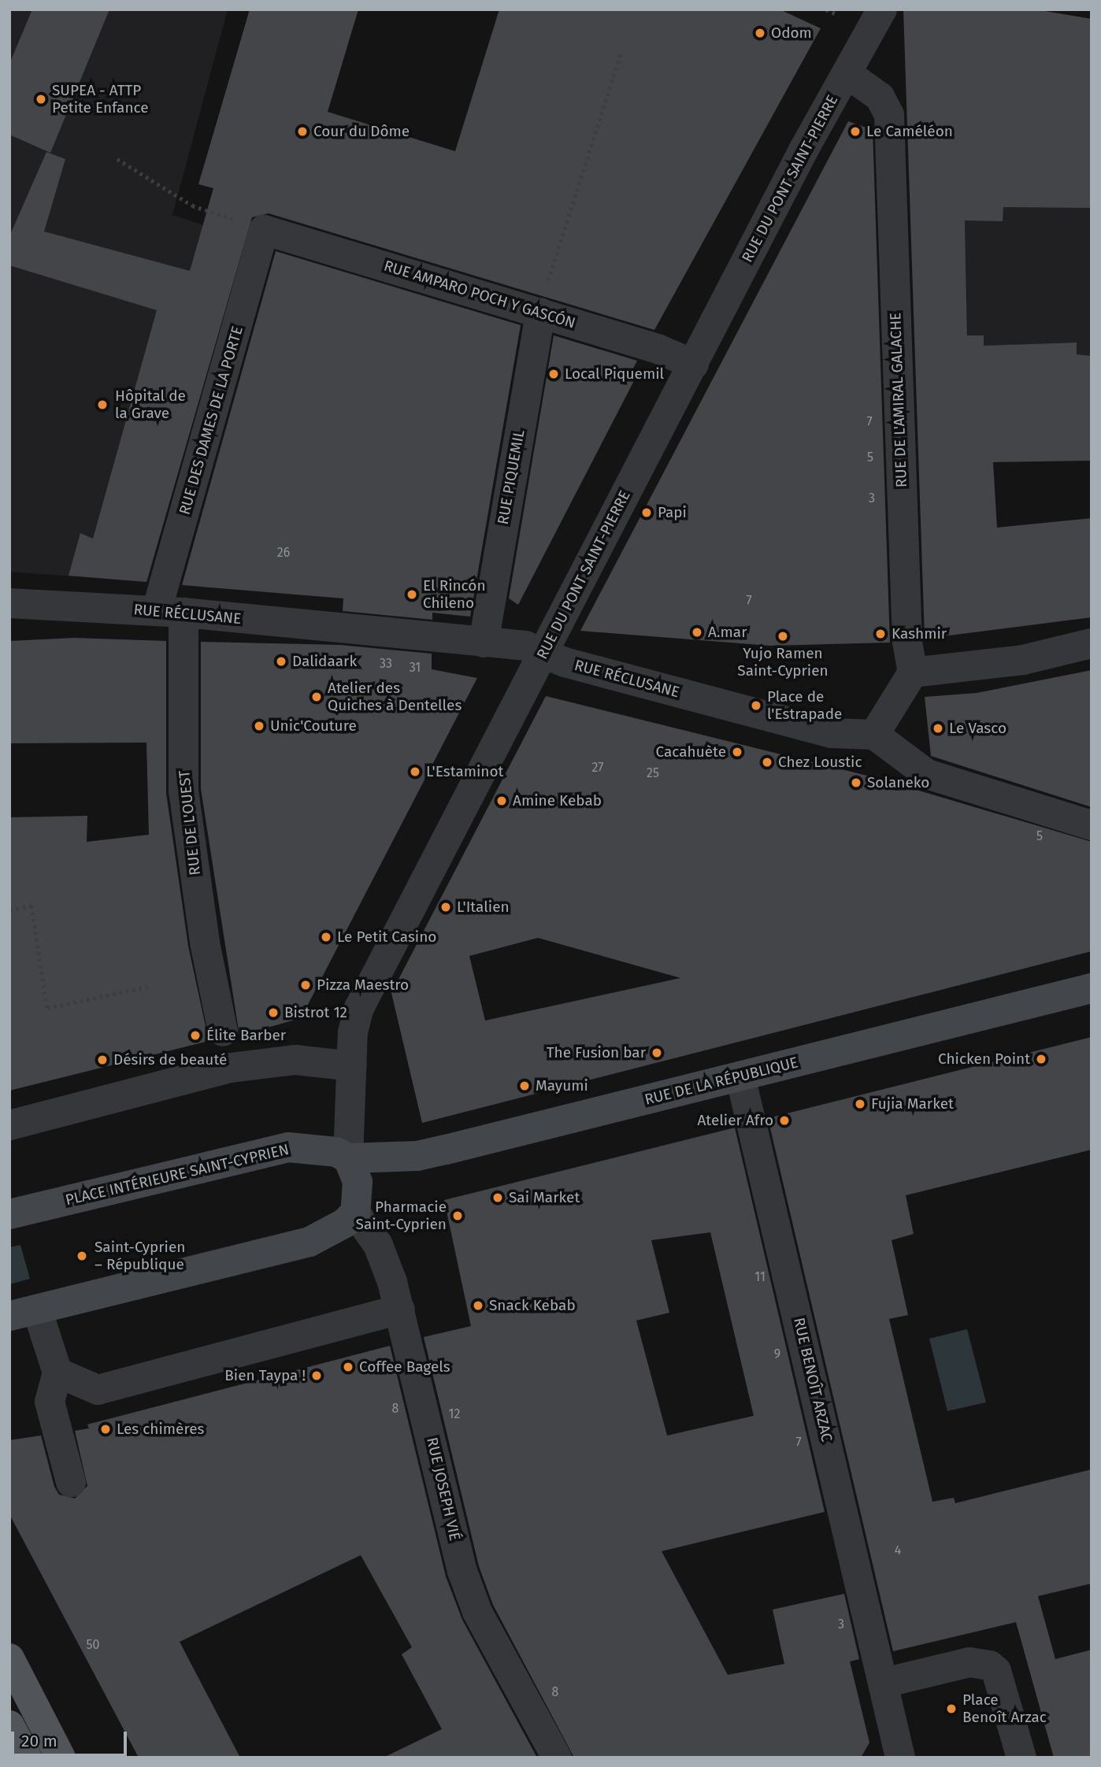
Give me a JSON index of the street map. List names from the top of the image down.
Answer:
{
  "streets": {
    "street": [
      "RUE DU PONT SAINT-PIERRE",
      "RUE AMPARO POCH Y GASCÓN",
      "RUE DE L'AMIRAL GALACHE",
      "RUE DES DAMES DE LA PORTE",
      "RUE PIQUEMIL",
      "RUE RÉCLUSANE",
      "RUE DE L'OUEST",
      "RUE DE LA RÉPUBLIQUE",
      "PLACE INTÉRIEURE SAINT-CYPRIEN",
      "RUE BENOÎT ARZAC",
      "RUE JOSEPH VIÉ"
    ]
  },
  "crossings": [
    ["RUE DU PONT SAINT-PIERRE", "RUE AMPARO POCH Y GASCÓN"],
    ["RUE DU PONT SAINT-PIERRE", "RUE DE L'AMIRAL GALACHE"],
    ["RUE DU PONT SAINT-PIERRE", "RUE RÉCLUSANE"],
    ["RUE DU PONT SAINT-PIERRE", "RUE DE LA RÉPUBLIQUE"],
    ["RUE DU PONT SAINT-PIERRE", "PLACE INTÉRIEURE SAINT-CYPRIEN"],
    ["RUE AMPARO POCH Y GASCÓN", "RUE DES DAMES DE LA PORTE"],
    ["RUE AMPARO POCH Y GASCÓN", "RUE PIQUEMIL"],
    ["RUE DES DAMES DE LA PORTE", "RUE RÉCLUSANE"],
    ["RUE DES DAMES DE LA PORTE", "RUE DE L'OUEST"],
    ["RUE PIQUEMIL", "RUE RÉCLUSANE"],
    ["RUE RÉCLUSANE", "RUE DE L'OUEST"],
    ["RUE DE LA RÉPUBLIQUE", "PLACE INTÉRIEURE SAINT-CYPRIEN"],
    ["RUE DE LA RÉPUBLIQUE", "RUE BENOÎT ARZAC"]
  ],
  "places": [
    "Odom",
    "SUPEA - ATTP Petite Enfance",
    "Cour du Dôme",
    "Le Caméléon",
    "Local Piquemil",
    "Hôpital de la Grave",
    "Papi",
    "El Rincón Chileno",
    "A.mar",
    "Kashmir",
    "Yujo Ramen Saint-Cyprien",
    "Dalidaark",
    "Atelier des Quiches à Dentelles",
    "Place de l'Estrapade",
    "Unic'Couture",
    "Le Vasco",
    "Cacahuète",
    "Chez Loustic",
    "L'Estaminot",
    "Solaneko",
    "Amine Kebab",
    "L'Italien",
    "Le Petit Casino",
    "Pizza Maestro",
    "Bistrot 12",
    "Élite Barber",
    "The Fusion bar",
    "Chicken Point",
    "Désirs de beauté",
    "Mayumi",
    "Fujia Market",
    "Atelier Afro",
    "Sai Market",
    "Pharmacie Saint-Cyprien",
    "Saint-Cyprien – République",
    "Snack Kebab",
    "Coffee Bagels",
    "Bien Taypa !",
    "Les chimères",
    "Place Benoît Arzac"
  ],
  "house_numbers": [
    "7",
    "5",
    "3",
    "26",
    "7",
    "33",
    "31",
    "27",
    "25",
    "5",
    "11",
    "9",
    "8",
    "12",
    "7",
    "4",
    "3",
    "50",
    "8"
  ],
  "scale_bar": "20 m"
}
